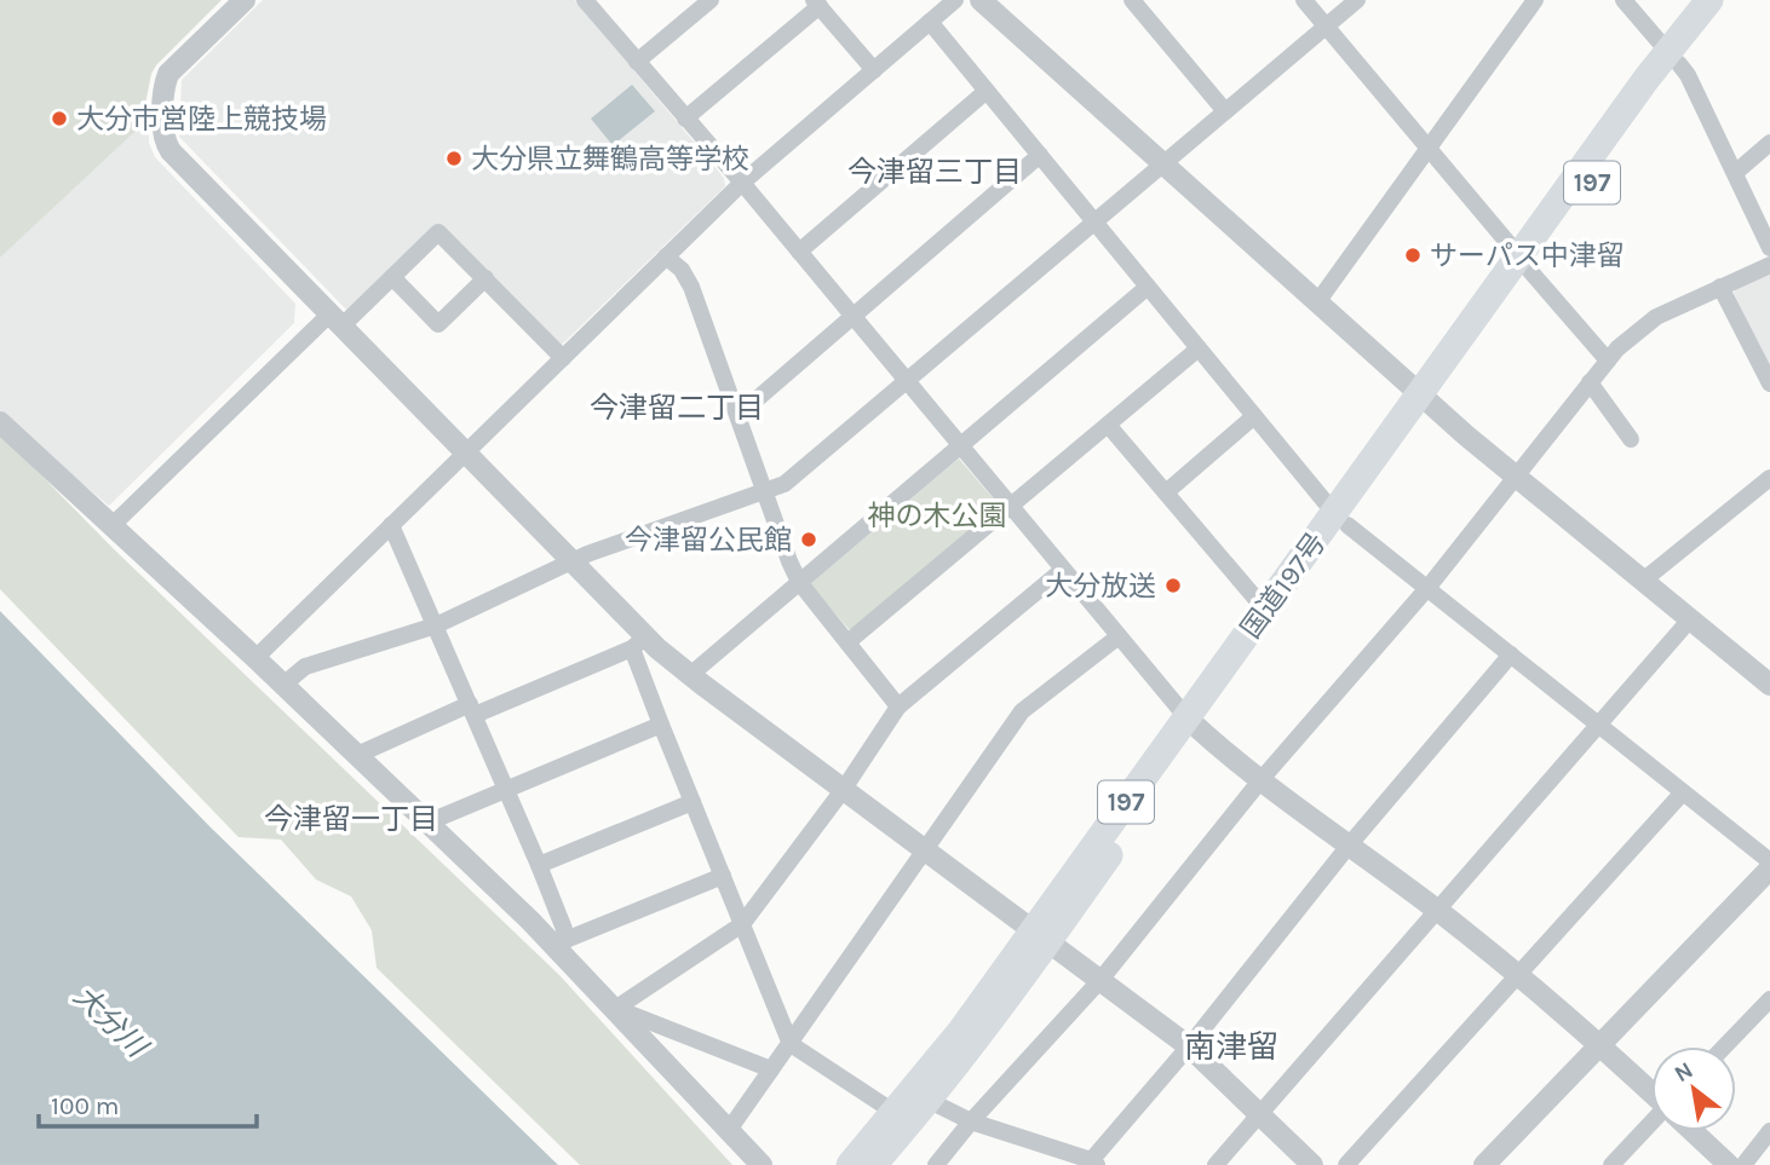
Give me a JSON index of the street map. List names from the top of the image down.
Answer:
{
  "streets": {
    "highway": ["197", "国道197号"]
  },
  "districts": [
    "今津留三丁目",
    "今津留二丁目",
    "今津留一丁目",
    "南津留"
  ],
  "water": ["大分川"],
  "parks": ["神の木公園"],
  "places": [
    "大分市営陸上競技場",
    "大分県立舞鶴高等学校",
    "サーパス中津留",
    "今津留公民館",
    "大分放送"
  ],
  "scale_bar": "100 m",
  "north": "top left"
}
